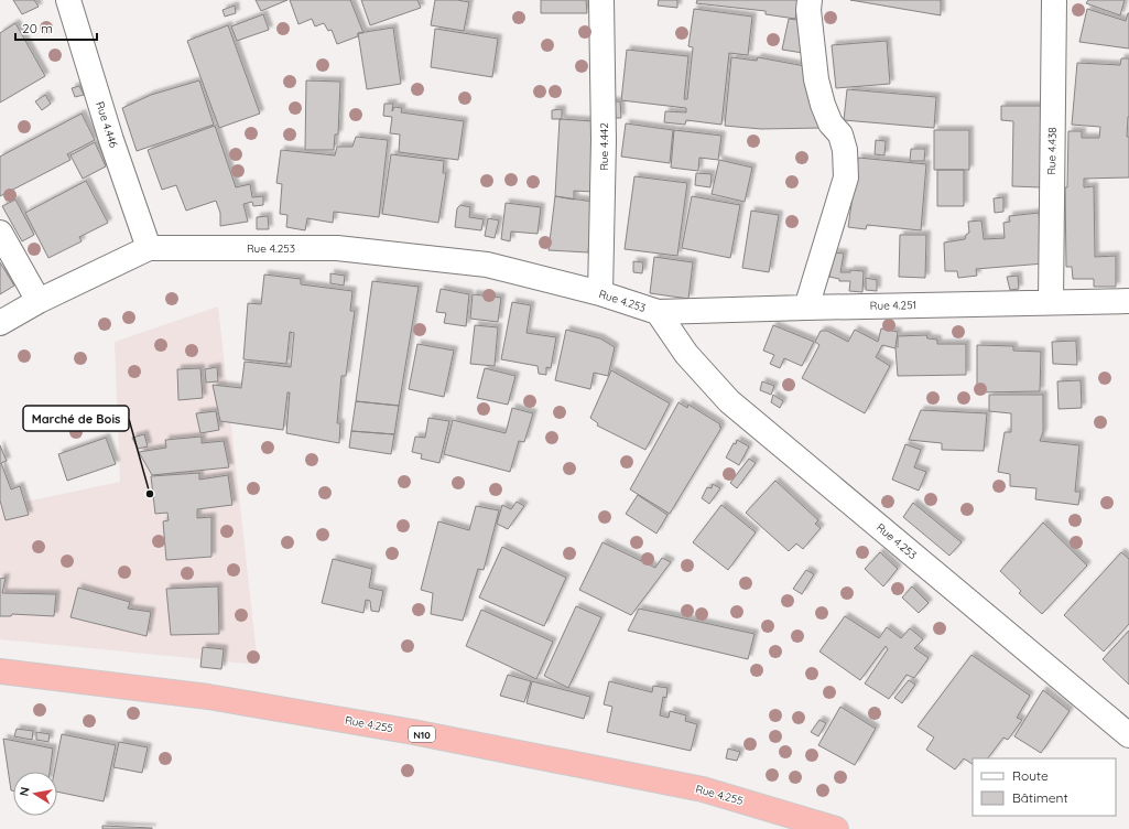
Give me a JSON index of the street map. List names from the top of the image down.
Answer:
{
  "streets": {
    "highway": ["Rue 4.255", "N10"],
    "street": [
      "Rue 4.446",
      "Rue 4.442",
      "Rue 4.438",
      "Rue 4.253",
      "Rue 4.251"
    ]
  },
  "crossings": [
    ["Rue 4.446", "Rue 4.253"],
    ["Rue 4.442", "Rue 4.253"],
    ["Rue 4.438", "Rue 4.251"],
    ["Rue 4.253", "Rue 4.251"]
  ],
  "places": ["Marché de Bois"],
  "legend": ["Route", "Bâtiment"],
  "scale_bar": "20 m",
  "north": "left"
}
